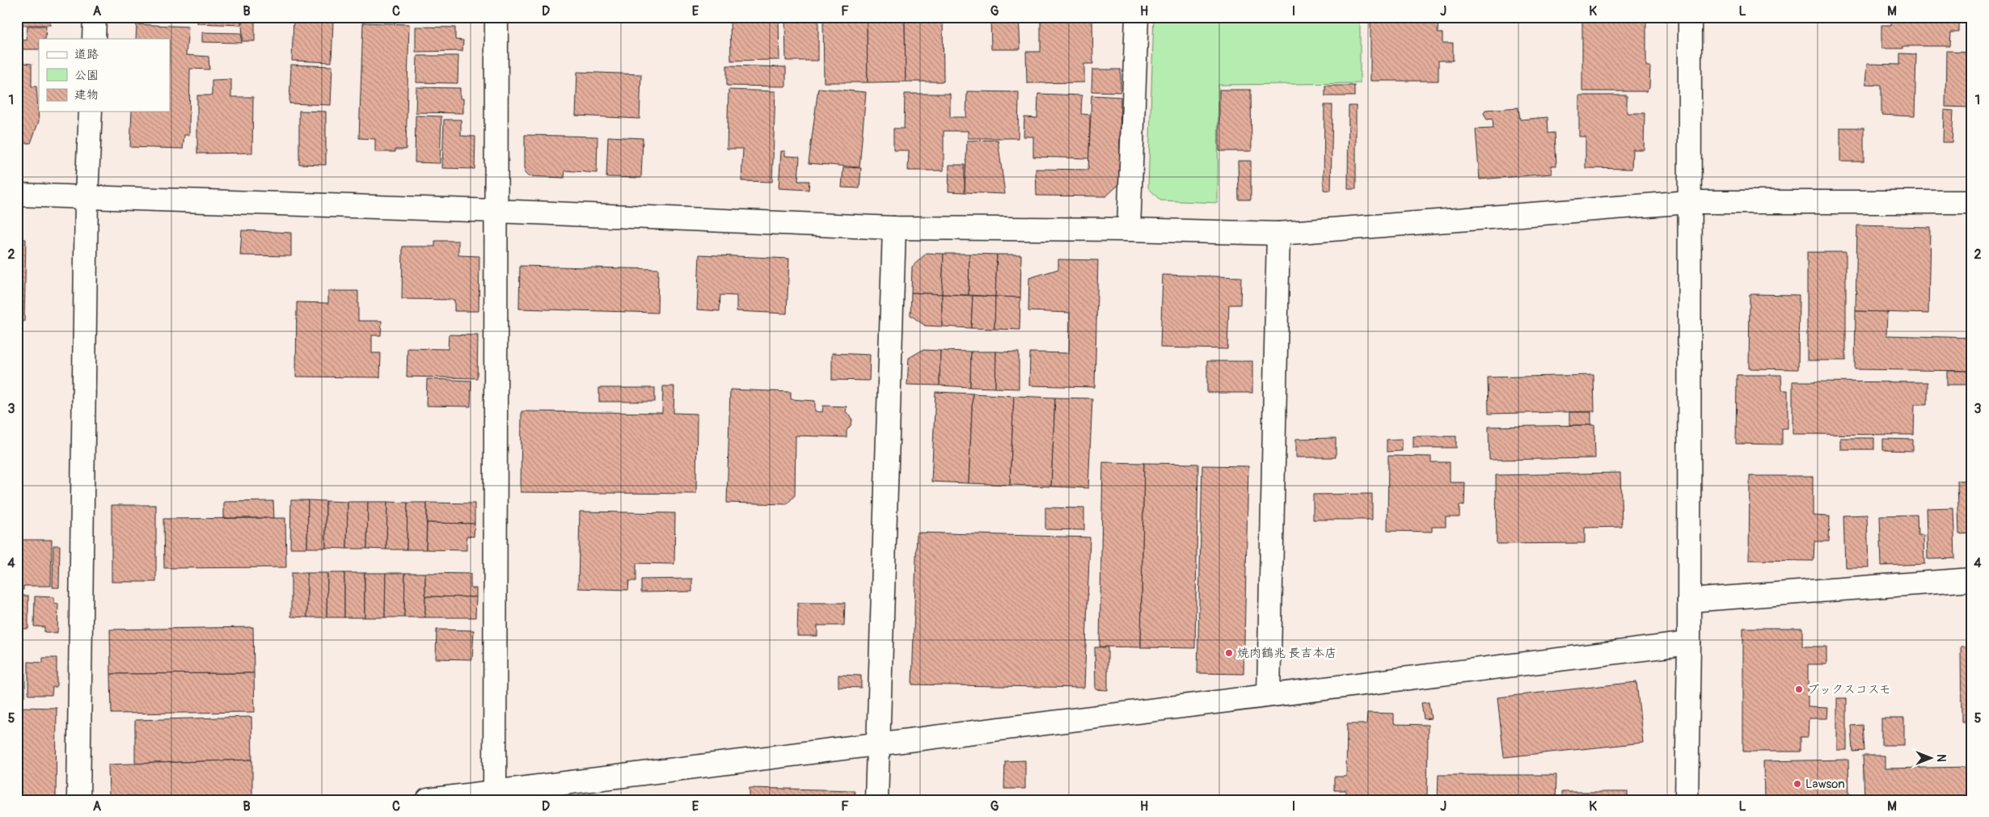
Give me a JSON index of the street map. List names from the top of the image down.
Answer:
{
  "places": ["焼肉鶴兆 長吉本店", "ブックスコスモ", "Lawson"],
  "legend": ["道路", "公園", "建物"],
  "north": "right",
  "grid": {
    "columns": [
      "A",
      "B",
      "C",
      "D",
      "E",
      "F",
      "G",
      "H",
      "I",
      "J",
      "K",
      "L",
      "M"
    ],
    "rows": [
      "1",
      "2",
      "3",
      "4",
      "5"
    ]
  }
}
